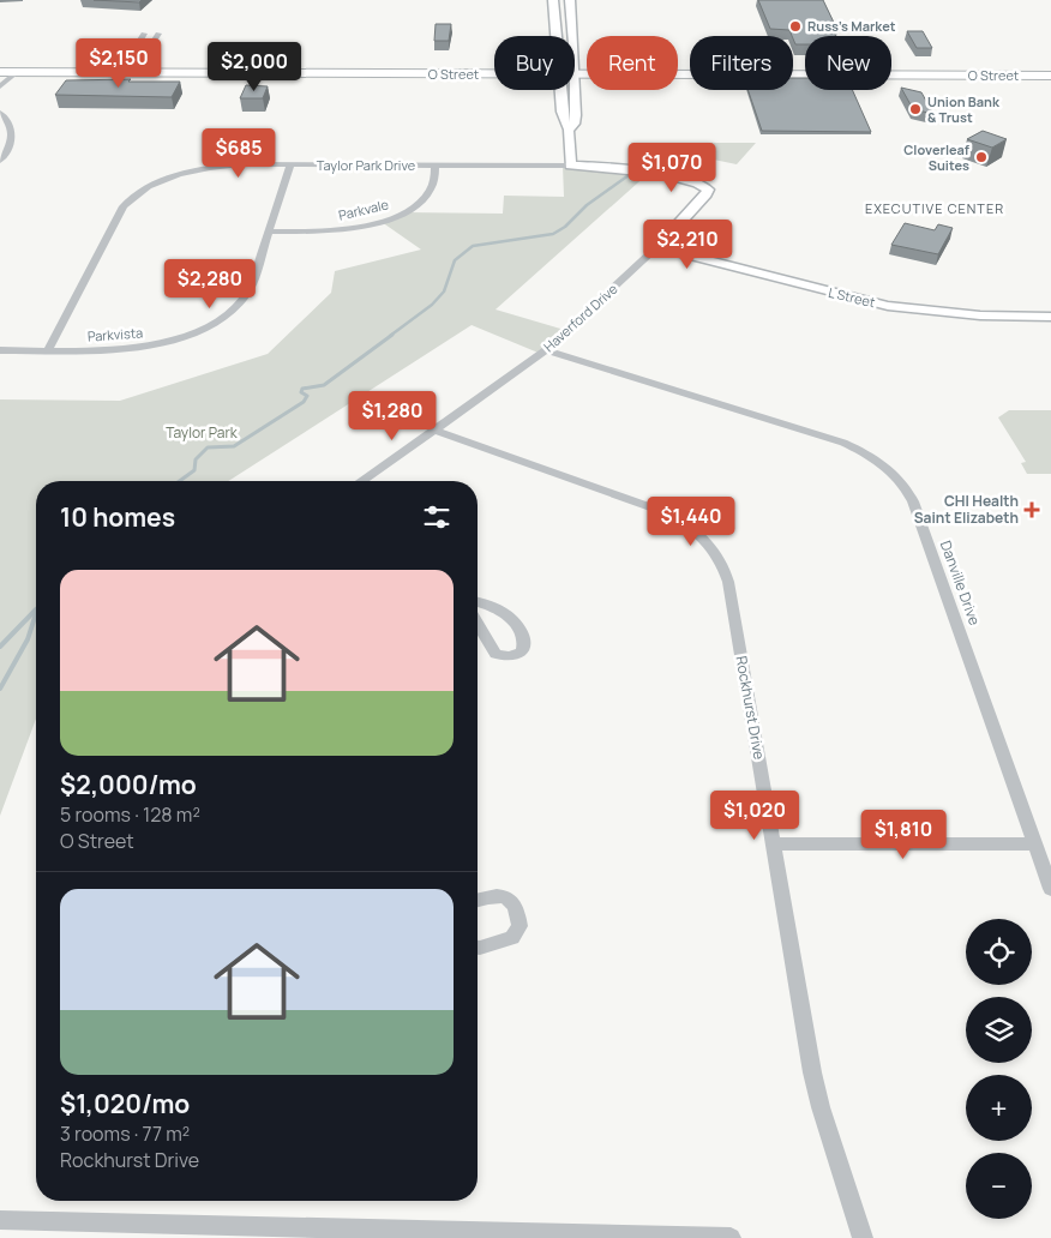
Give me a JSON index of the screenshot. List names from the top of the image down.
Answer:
{
  "streets": {
    "main road": ["O Street"],
    "street": [
      "Taylor Park Drive",
      "Parkvale",
      "L Street",
      "Haverford Drive",
      "Parkvista",
      "Danville Drive",
      "Rockhurst Drive"
    ]
  },
  "crossings": [
    ["Taylor Park Drive", "Parkvale"],
    ["Taylor Park Drive", "Haverford Drive"],
    ["Taylor Park Drive", "Parkvista"],
    ["Parkvale", "Parkvista"],
    ["L Street", "Haverford Drive"],
    ["Haverford Drive", "Danville Drive"],
    ["Haverford Drive", "Rockhurst Drive"]
  ],
  "districts": ["EXECUTIVE CENTER"],
  "parks": ["Taylor Park"],
  "places": {
    "other": ["Russ's Market", "Union Bank & Trust", "Cloverleaf Suites"],
    "health": ["CHI Health Saint Elizabeth"]
  },
  "page": {
    "chip": [
      "Buy",
      "Rent",
      "Filters",
      "New"
    ],
    "price": [
      "$2,150",
      "$2,000",
      "$685",
      "$1,070",
      "$2,210",
      "$2,280",
      "$1,280",
      "$1,440",
      "$1,020",
      "$1,810"
    ],
    "heading": "10 homes",
    "list": [
      {
        "name": "$2,000/mo",
        "note": "5 rooms · 128 m² · O Street"
      },
      {
        "name": "$1,020/mo",
        "note": "3 rooms · 77 m² · Rockhurst Drive"
      }
    ],
    "map_buttons": ["+", "−"]
  }
}
